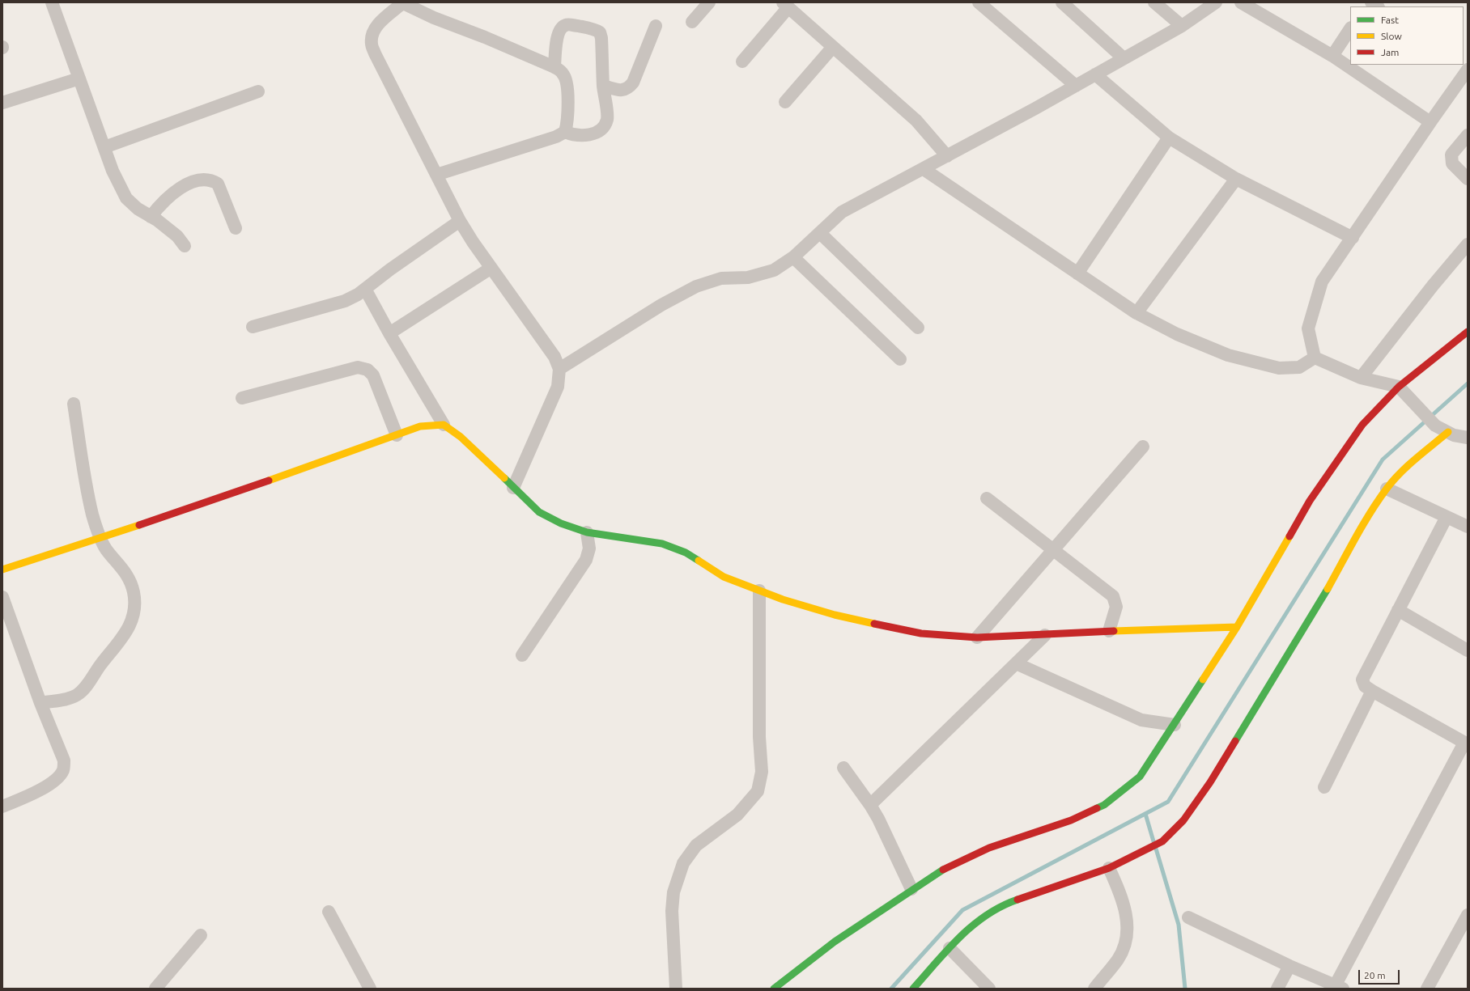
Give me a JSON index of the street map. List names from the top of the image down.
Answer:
{
  "legend": ["Fast", "Slow", "Jam"],
  "scale_bar": "20 m"
}
